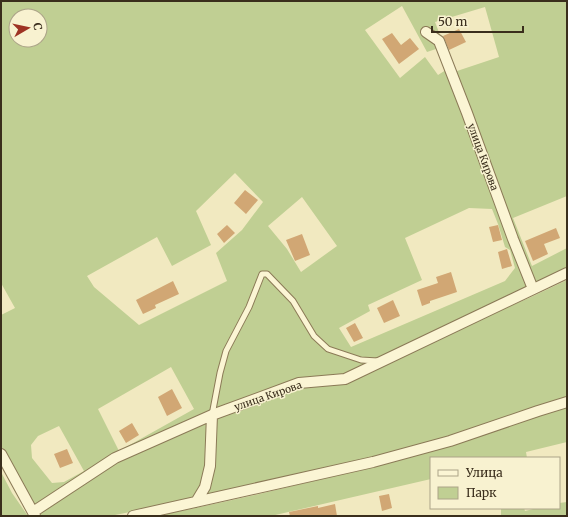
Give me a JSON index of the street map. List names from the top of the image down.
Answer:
{
  "streets": {
    "street": ["улица Кирова"]
  },
  "legend": ["Улица", "Парк"],
  "scale_bar": "50 m",
  "north": "right"
}
